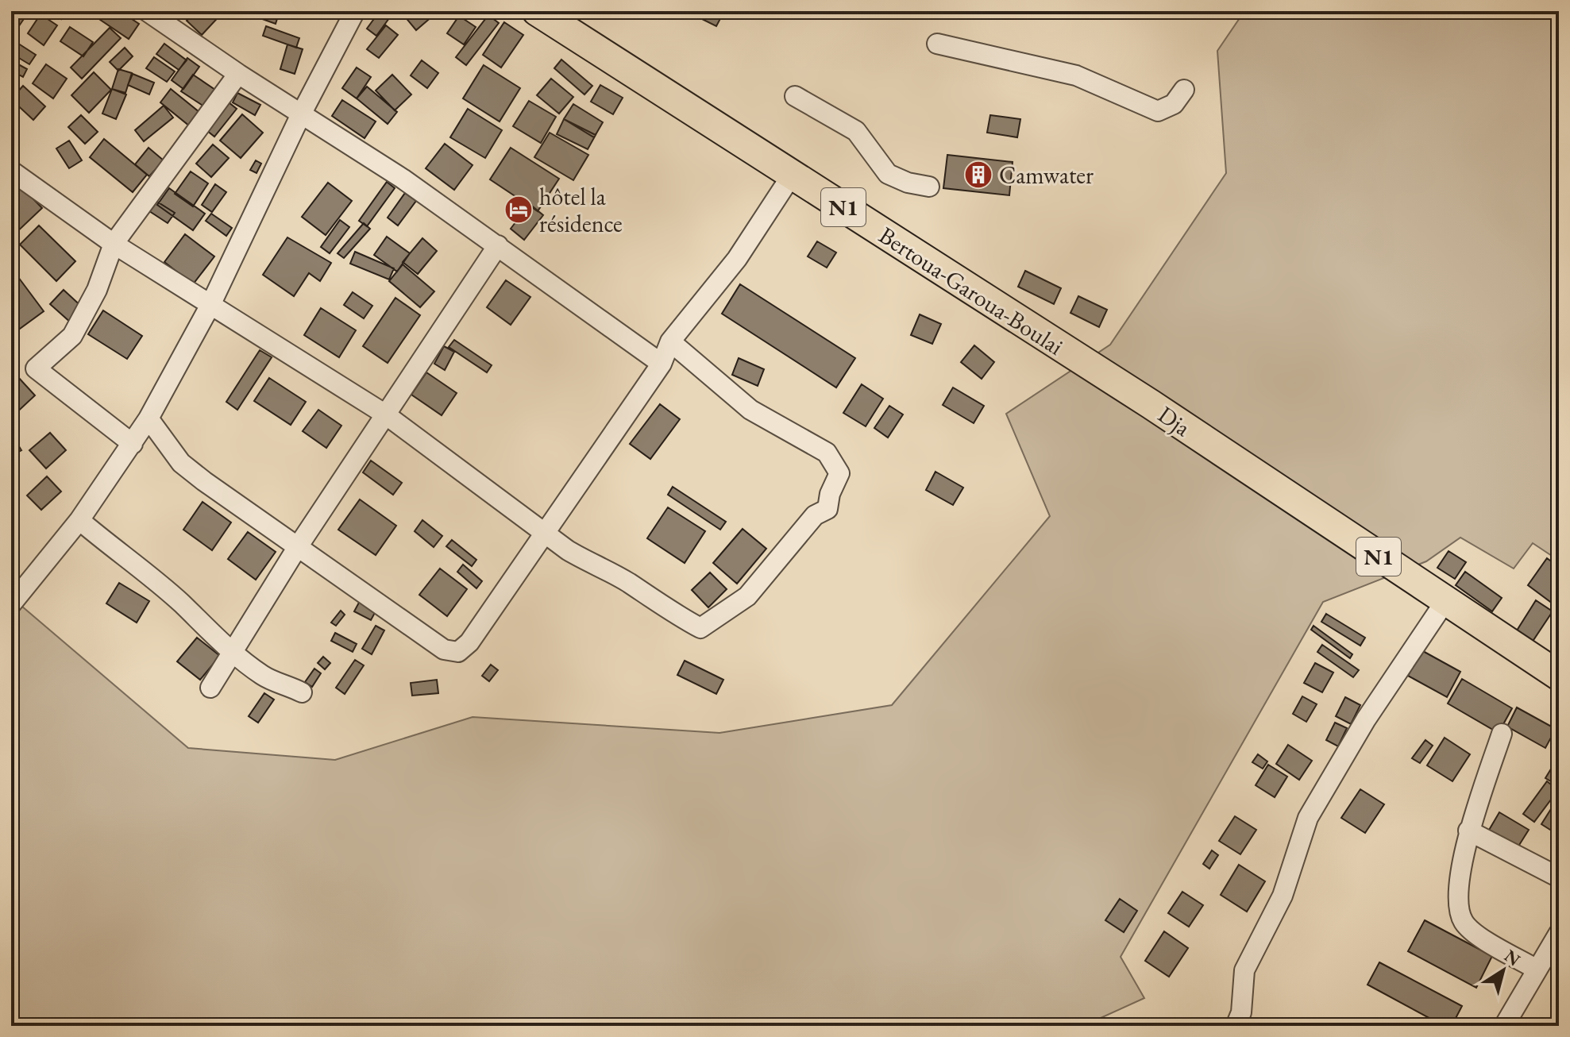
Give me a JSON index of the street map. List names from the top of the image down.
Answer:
{
  "streets": {
    "highway": ["N1", "Bertoua-Garoua-Boulai", "Dja"]
  },
  "crossings": [
    ["N1", "Dja"],
    ["Bertoua-Garoua-Boulai", "Dja"]
  ],
  "places": {
    "building": ["Camwater"],
    "hotel": ["hôtel la résidence"]
  },
  "north": "top right"
}
